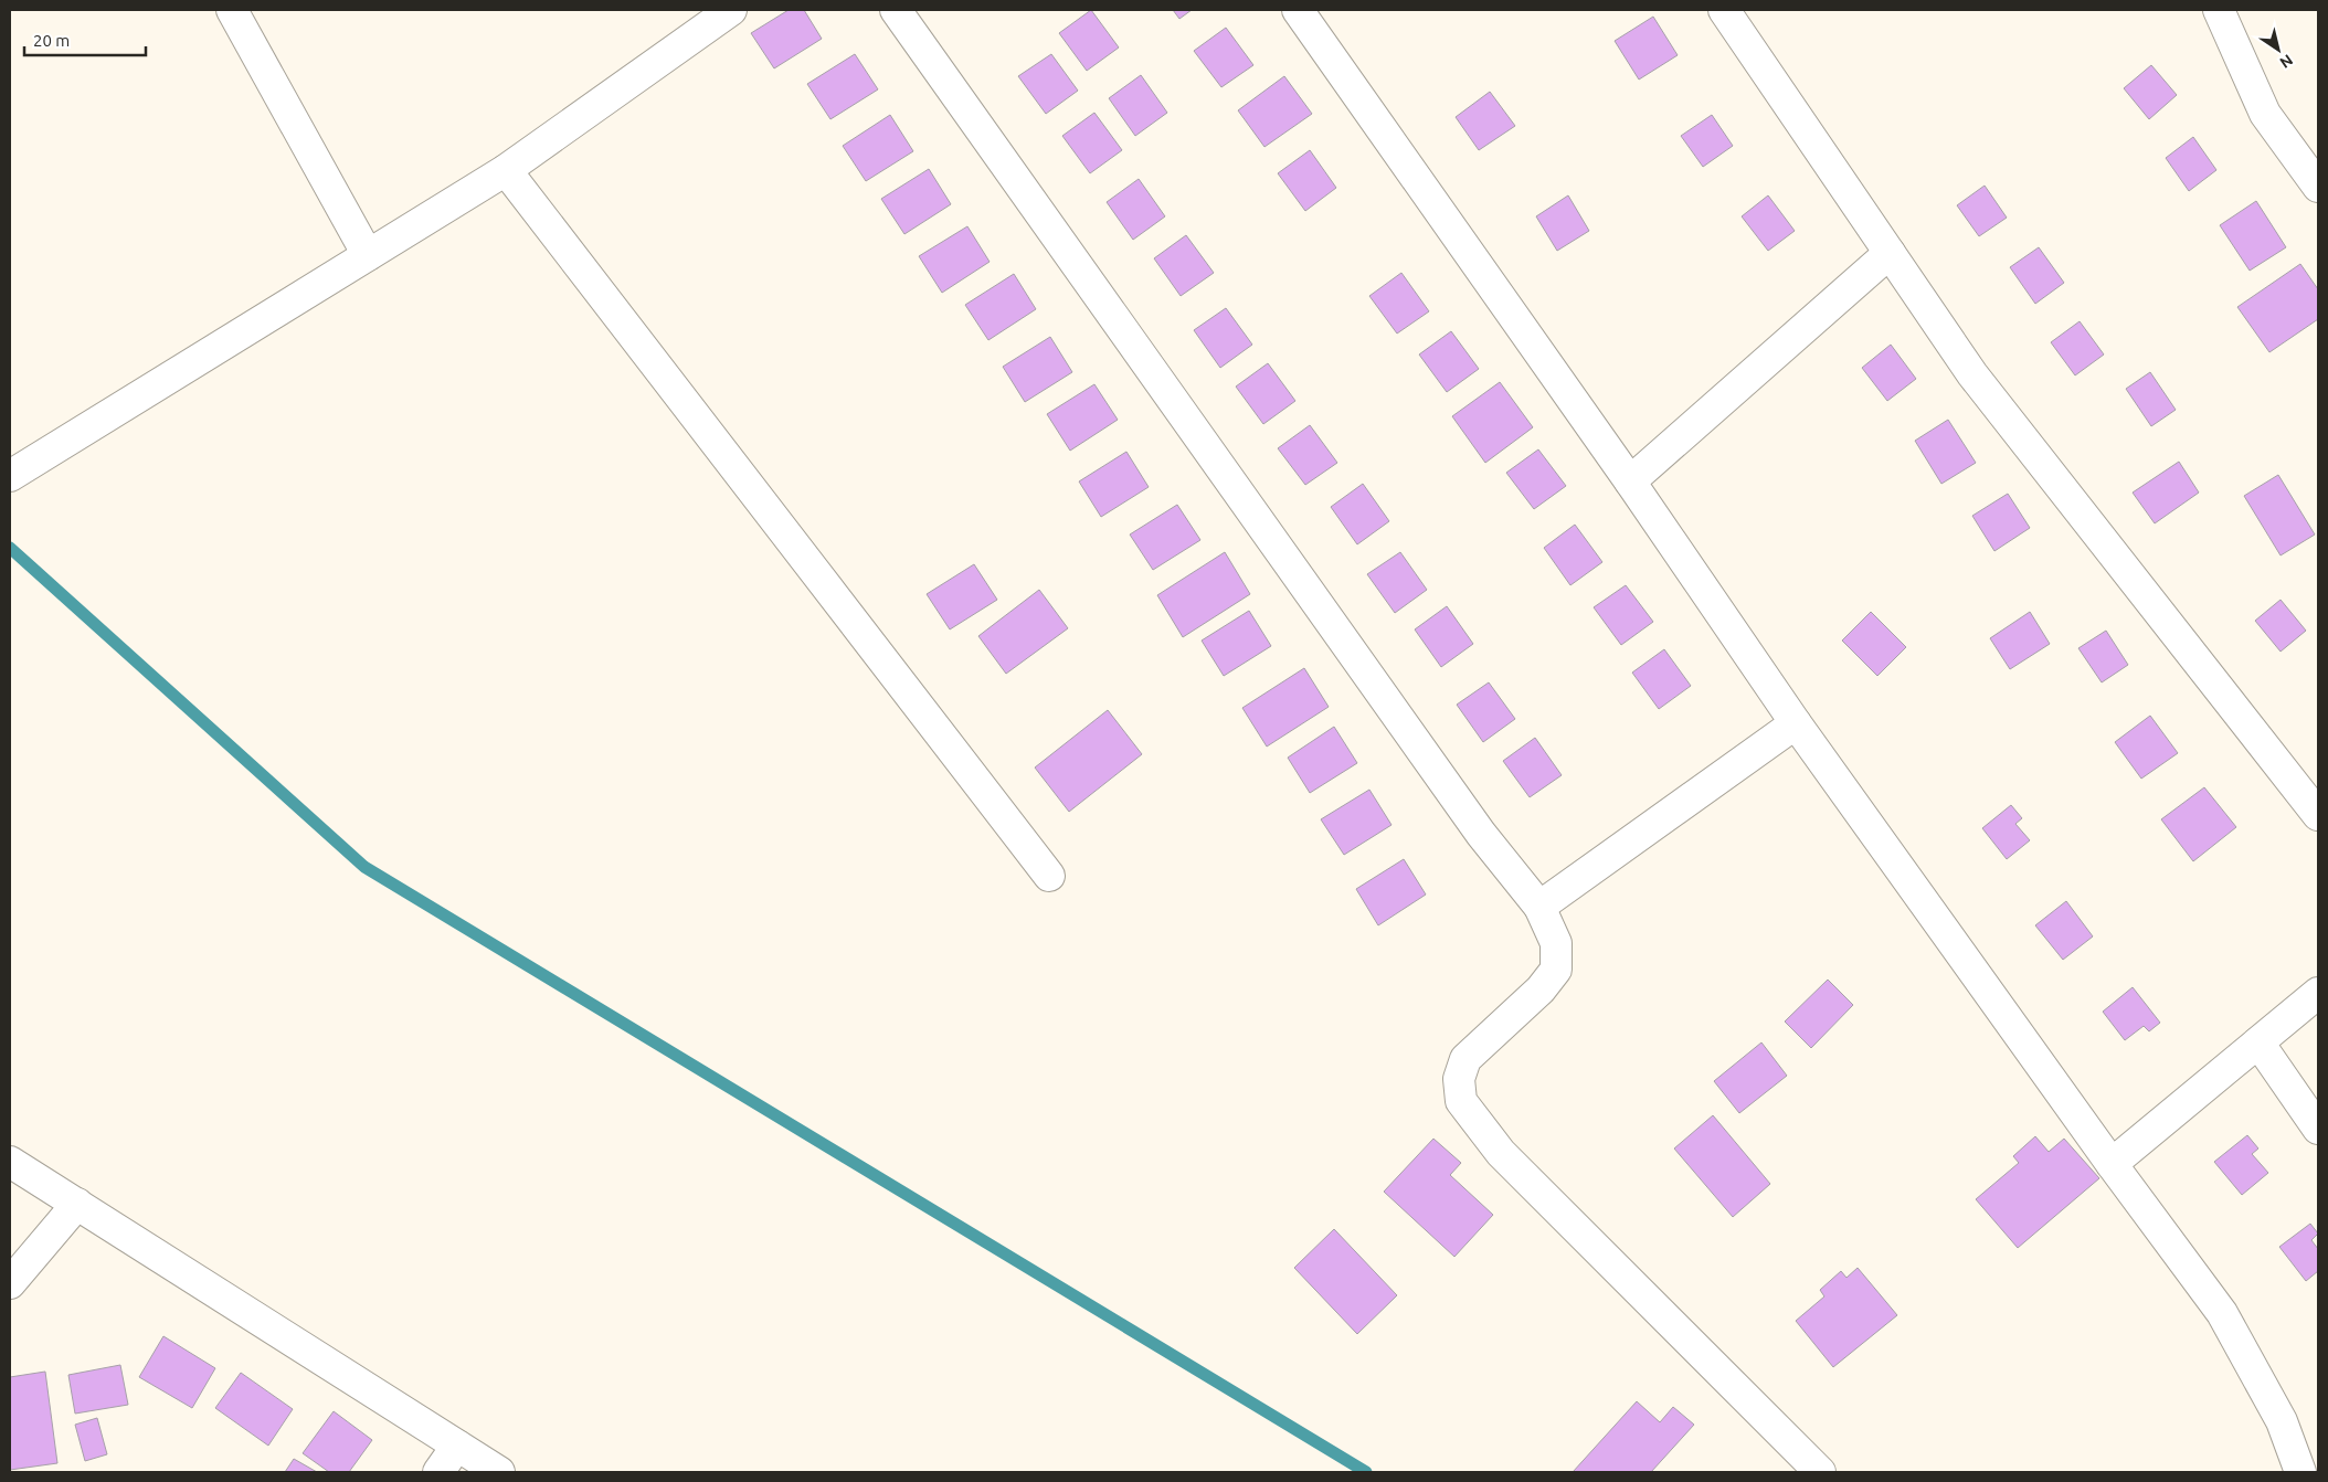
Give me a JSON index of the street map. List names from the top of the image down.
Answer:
{
  "scale_bar": "20 m",
  "north": "bottom right"
}
